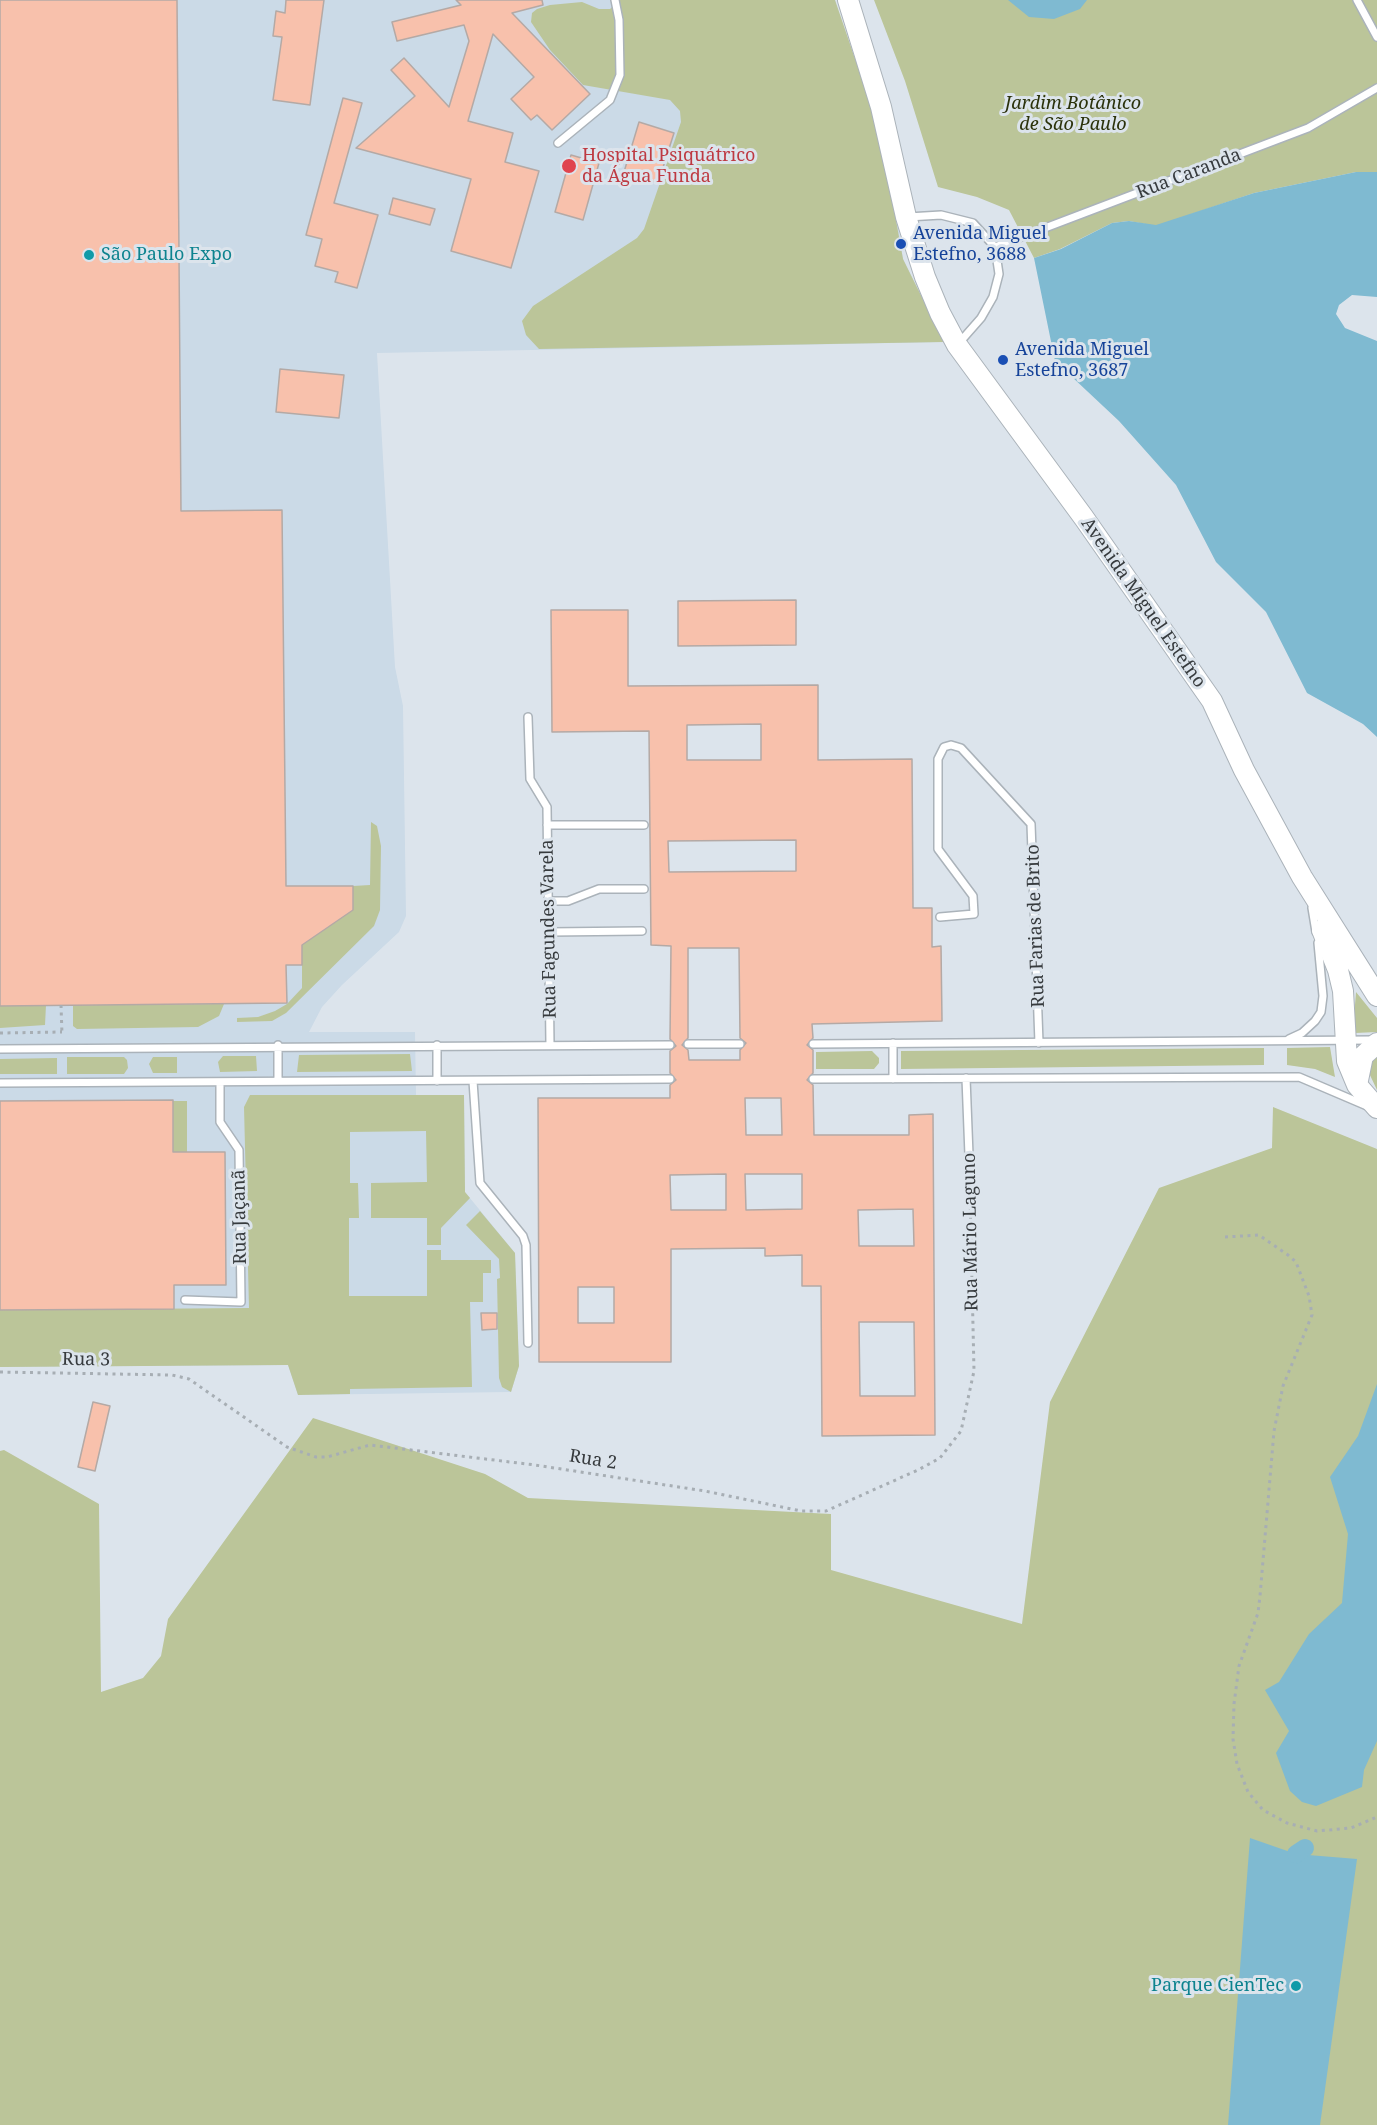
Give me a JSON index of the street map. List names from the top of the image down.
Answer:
{
  "streets": {
    "main road": ["Avenida Miguel Estefno"],
    "lane": [
      "Rua Caranda",
      "Rua Farias de Brito",
      "Rua Fagundes Varela",
      "Rua Jaçanã",
      "Rua Mário Laguno"
    ],
    "path": ["Rua 3", "Rua 2"]
  },
  "crossings": [
    ["Rua Mário Laguno", "Rua 2"],
    ["Rua 3", "Rua 2"]
  ],
  "parks": ["Jardim Botânico de São Paulo"],
  "places": [
    "Hospital Psiquátrico da Água Funda",
    "Avenida Miguel Estefno, 3688",
    "São Paulo Expo",
    "Avenida Miguel Estefno, 3687",
    "Parque CienTec"
  ]
}
